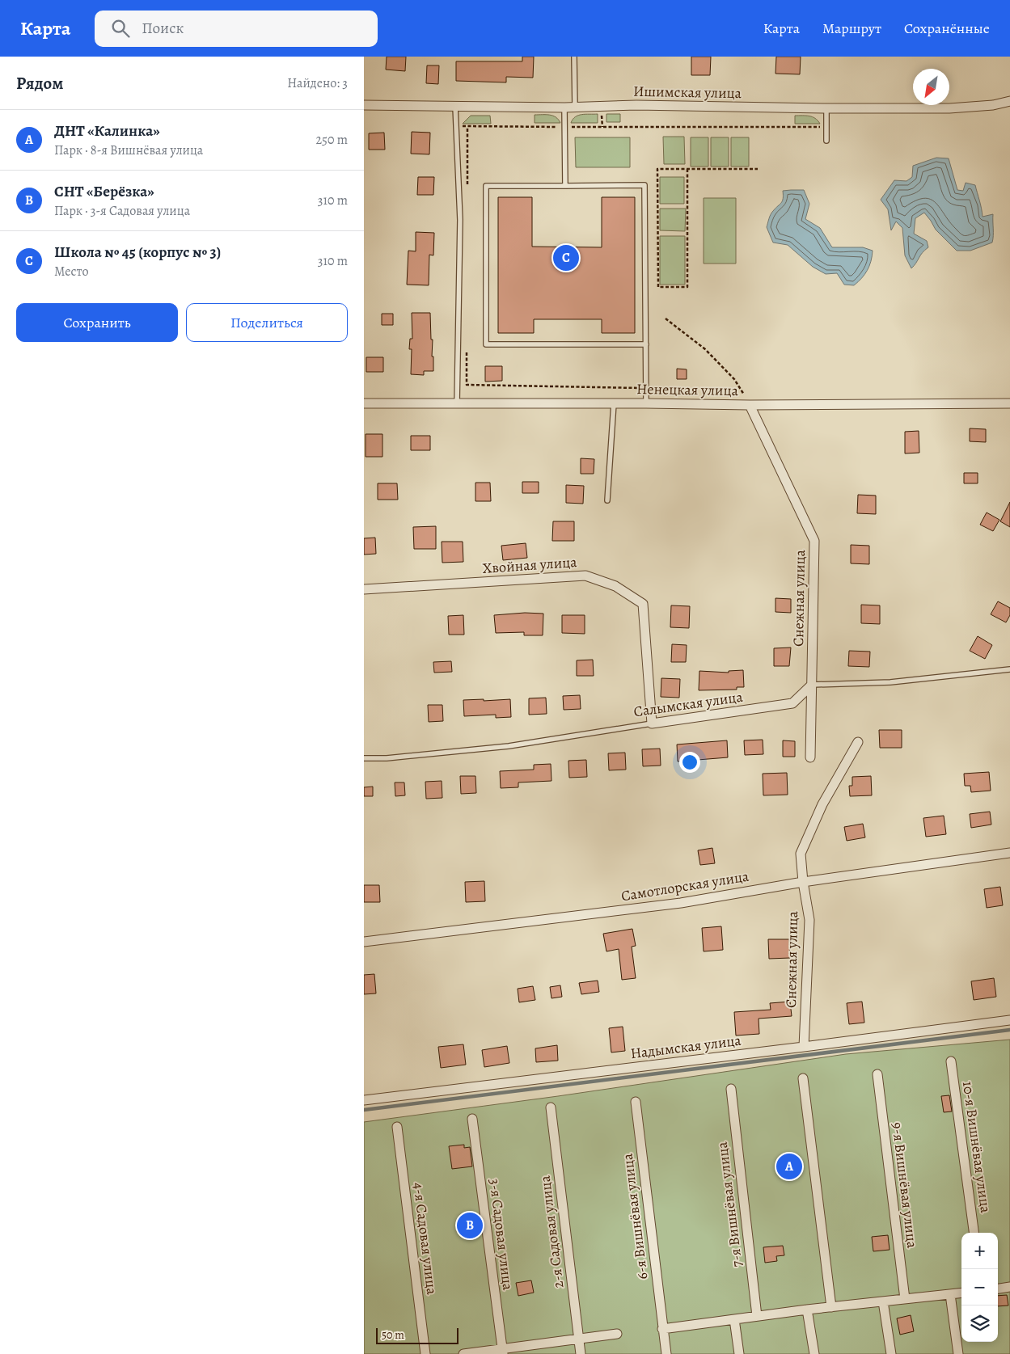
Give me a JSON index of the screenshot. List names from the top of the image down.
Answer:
{
  "streets": {
    "street": [
      "Ишимская улица",
      "Ненецкая улица",
      "Хвойная улица",
      "Снежная улица",
      "Салымская улица",
      "Самотлорская улица",
      "Надымская улица",
      "10-я Вишнёвая улица",
      "9-я Вишнёвая улица",
      "7-я Вишнёвая улица",
      "6-я Вишнёвая улица",
      "2-я Садовая улица",
      "3-я Садовая улица",
      "4-я Садовая улица"
    ]
  },
  "crossings": [
    ["Ненецкая улица", "Снежная улица"],
    ["Хвойная улица", "Салымская улица"],
    ["Снежная улица", "Салымская улица"],
    ["Снежная улица", "Самотлорская улица"],
    ["Снежная улица", "Надымская улица"]
  ],
  "scale_bar": "50 m",
  "north": "bottom left",
  "page": {
    "header": "Карта",
    "search": "Поиск",
    "nav": ["Карта", "Маршрут", "Сохранённые"],
    "heading": ["Рядом", "Найдено: 3"],
    "list": [
      {
        "mark": "A",
        "name": "ДНТ «Калинка»",
        "note": "Парк · 8-я Вишнёвая улица",
        "value": "250 m"
      },
      {
        "mark": "B",
        "name": "СНТ «Берёзка»",
        "note": "Парк · 3-я Садовая улица",
        "value": "310 m"
      },
      {
        "mark": "C",
        "name": "Школа № 45 (корпус № 3)",
        "note": "Место",
        "value": "310 m"
      }
    ],
    "pins": ["C", "A", "B"],
    "buttons": ["Сохранить", "Поделиться"],
    "map_buttons": ["+", "−"],
    "scale": "50 m"
  }
}
